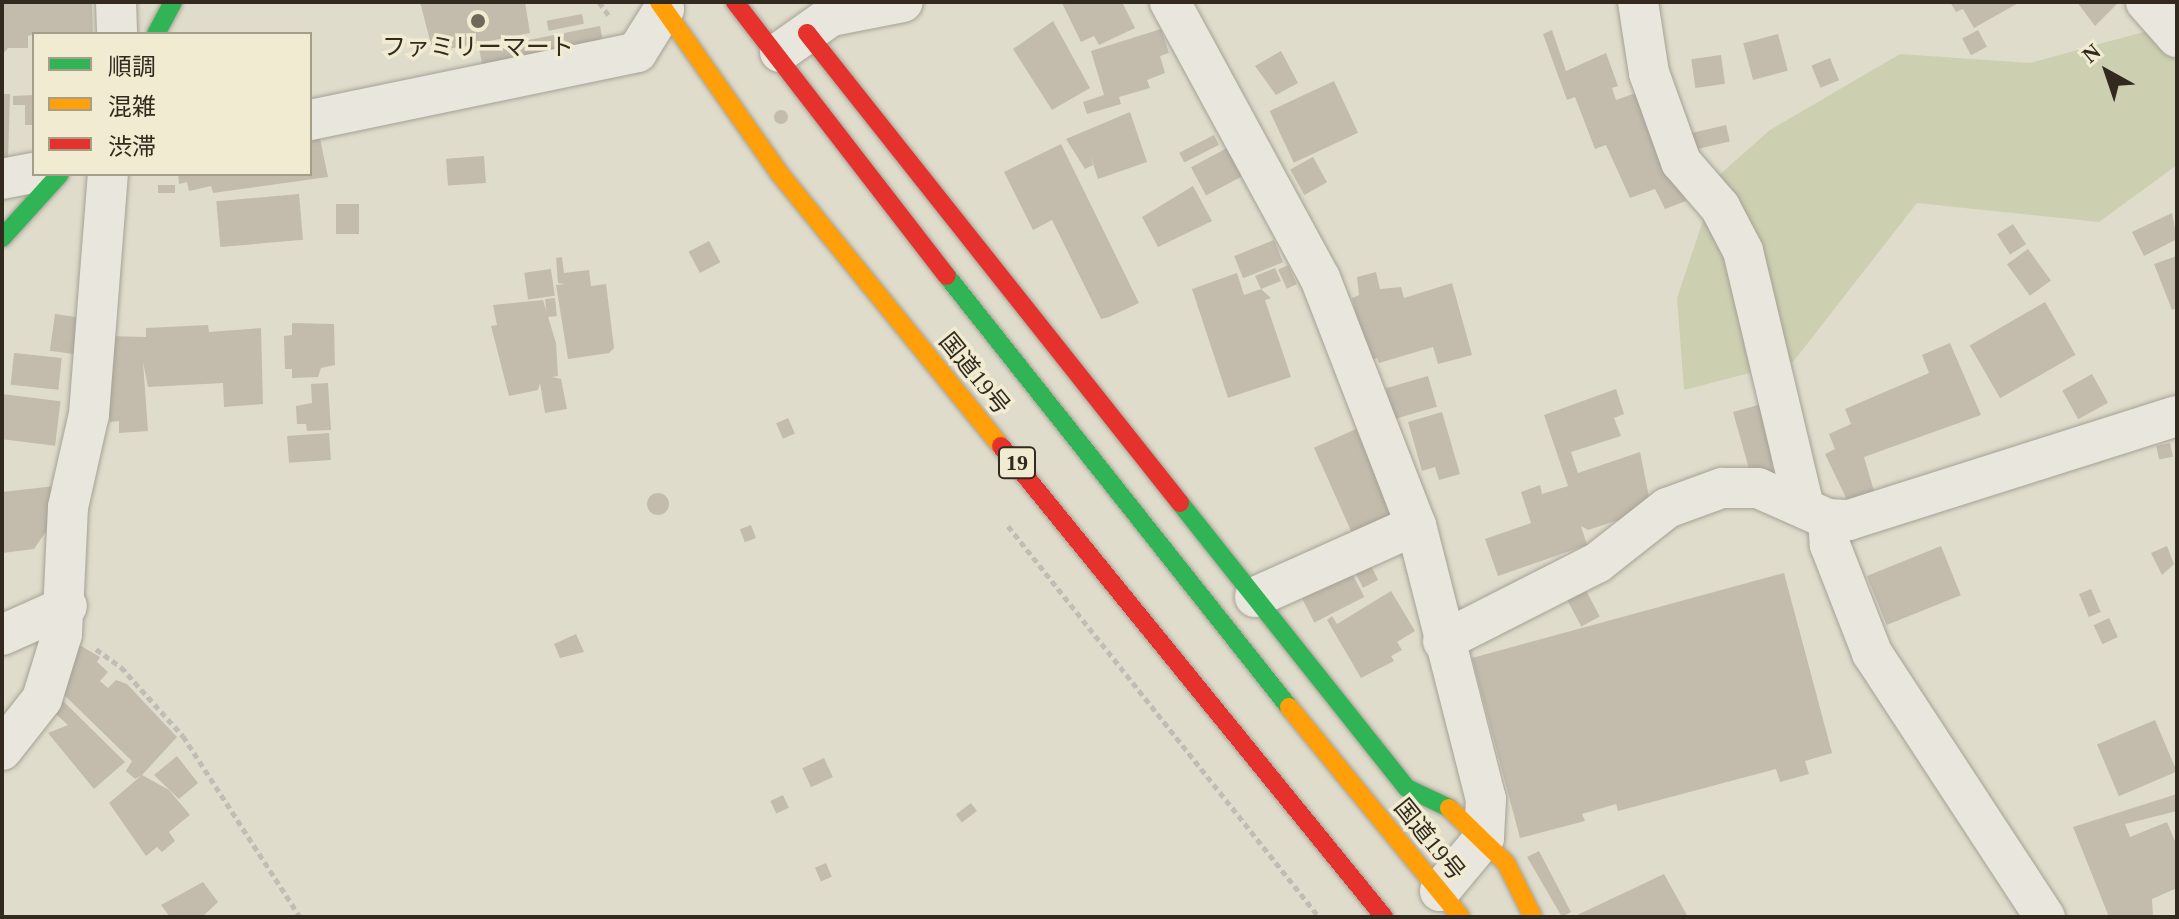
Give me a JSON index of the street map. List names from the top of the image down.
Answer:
{
  "streets": {
    "main road": ["国道19号", "19"]
  },
  "places": ["ファミリーマート"],
  "legend": ["順調", "混雑", "渋滞"],
  "north": "top left"
}
